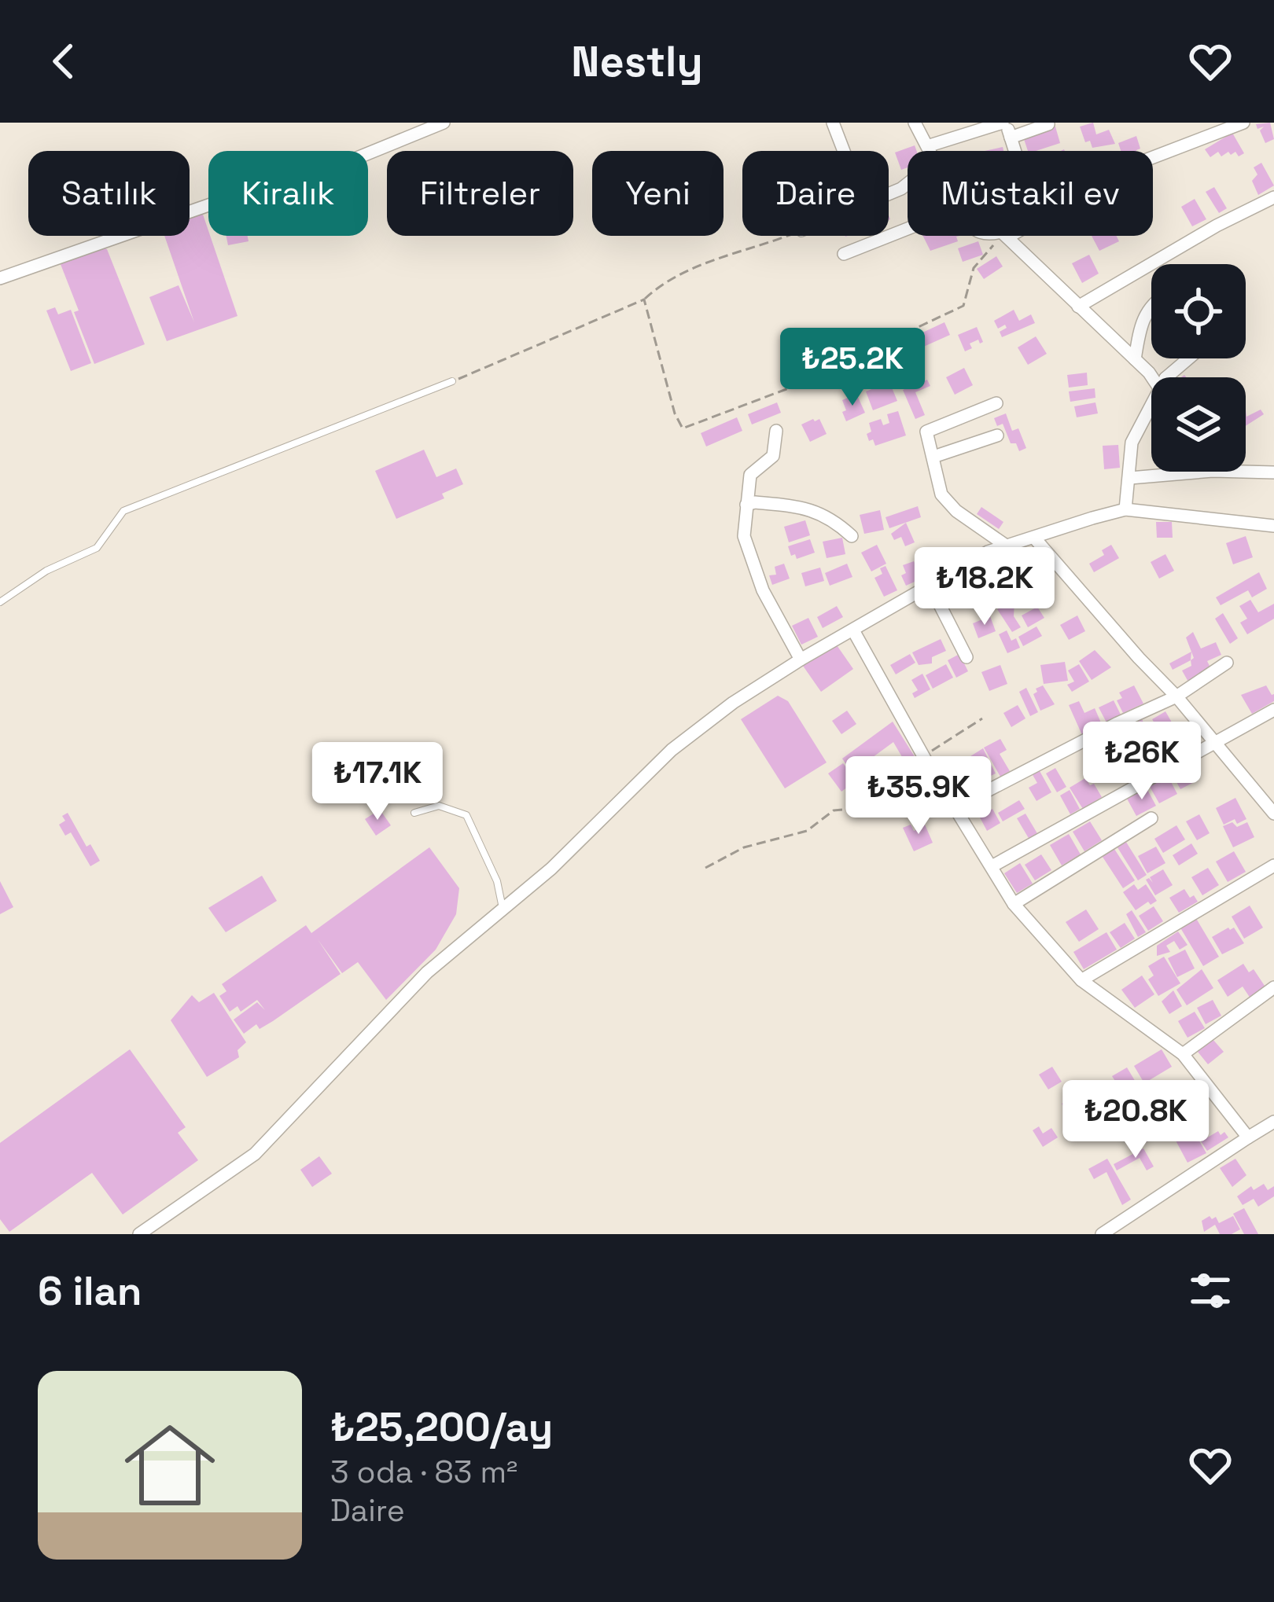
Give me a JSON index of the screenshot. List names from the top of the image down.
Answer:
{
  "page": {
    "header": "Nestly",
    "chip": [
      "Satılık",
      "Kiralık",
      "Filtreler",
      "Yeni",
      "Daire",
      "Müstakil ev"
    ],
    "price": [
      "₺25.2K",
      "₺18.2K",
      "₺26K",
      "₺17.1K",
      "₺35.9K",
      "₺20.8K"
    ],
    "heading": "6 ilan",
    "list": [
      {
        "name": "₺25,200/ay",
        "note": "3 oda · 83 m² · Daire"
      }
    ]
  }
}
